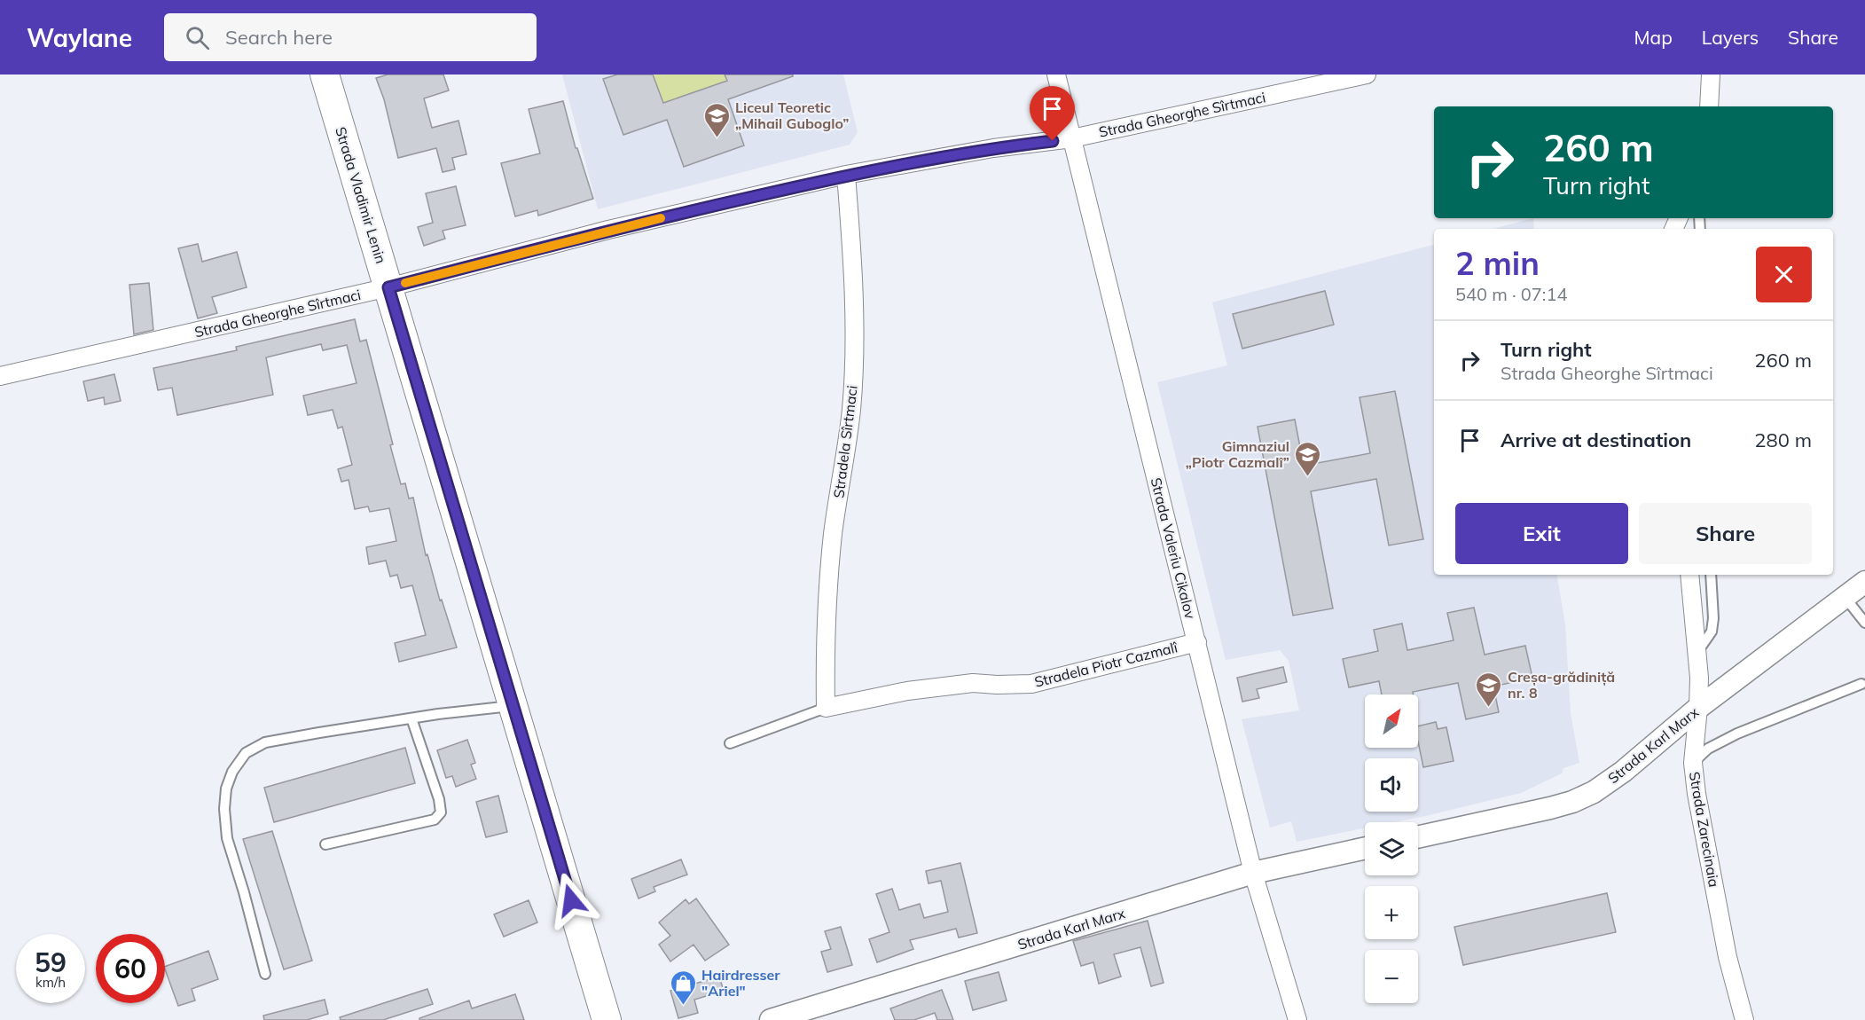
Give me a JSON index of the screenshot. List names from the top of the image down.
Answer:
{
  "streets": {
    "main road": ["Strada Vladimir Lenin"],
    "street": [
      "Strada Gheorghe Sîrtmaci",
      "Stradela Sîrtmaci",
      "Strada Valeriu Cikalov",
      "Stradela Piotr Cazmalî",
      "Strada Karl Marx",
      "Strada Zarecinaia"
    ]
  },
  "crossings": [
    ["Strada Gheorghe Sîrtmaci", "Strada Vladimir Lenin"],
    ["Strada Gheorghe Sîrtmaci", "Stradela Sîrtmaci"],
    ["Strada Gheorghe Sîrtmaci", "Strada Valeriu Cikalov"],
    ["Stradela Sîrtmaci", "Stradela Piotr Cazmalî"],
    ["Strada Valeriu Cikalov", "Stradela Piotr Cazmalî"],
    ["Strada Valeriu Cikalov", "Strada Karl Marx"],
    ["Strada Karl Marx", "Strada Zarecinaia"]
  ],
  "places": {
    "school or university": ["Liceul Teoretic „Mihail Guboglo”", "Gimnaziul „Piotr Cazmalî”", "Creșa-grădiniță nr. 8"],
    "shop": ["Hairdresser \"Ariel\""]
  },
  "north": "top right",
  "page": {
    "header": "Waylane",
    "search": "Search here",
    "nav": ["Map", "Layers", "Share"],
    "turn": ["260 m", "Turn right"],
    "heading": ["2 min", "540 m · 07:14"],
    "list": [
      {
        "name": "Turn right",
        "note": "Strada Gheorghe Sîrtmaci",
        "value": "260 m"
      },
      {
        "name": "Arrive at destination",
        "value": "280 m"
      }
    ],
    "buttons": ["Exit", "Share"],
    "map_buttons": ["+", "−"],
    "speed": "59 km/h",
    "limit": "60"
  }
}
